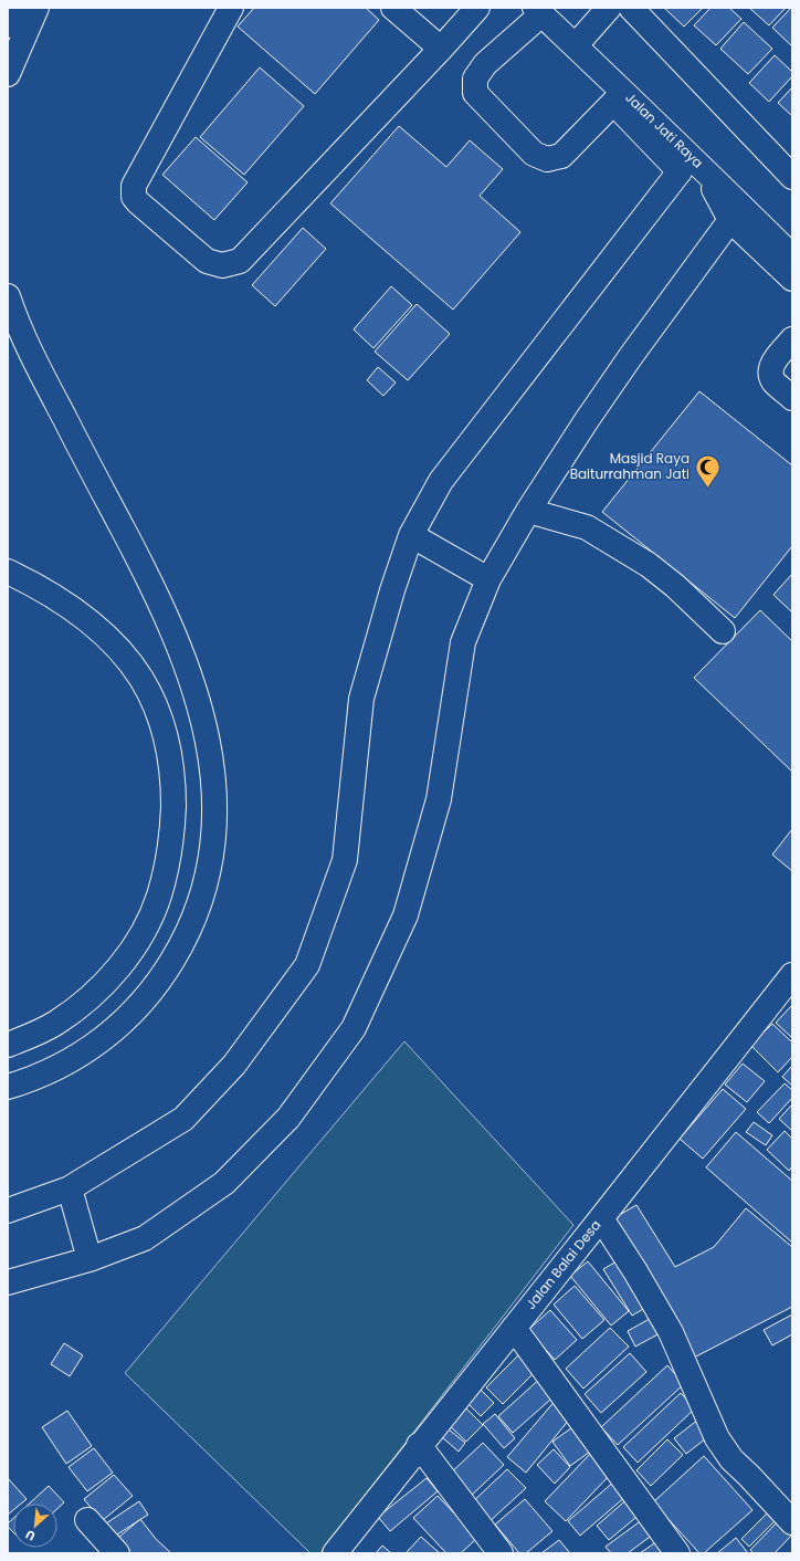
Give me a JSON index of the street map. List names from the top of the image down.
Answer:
{
  "streets": {
    "main road": ["Jalan Jati Raya", "Jalan Balai Desa"]
  },
  "places": {
    "mosque": ["Masjid Raya Baiturrahman Jati"]
  },
  "north": "bottom left"
}
